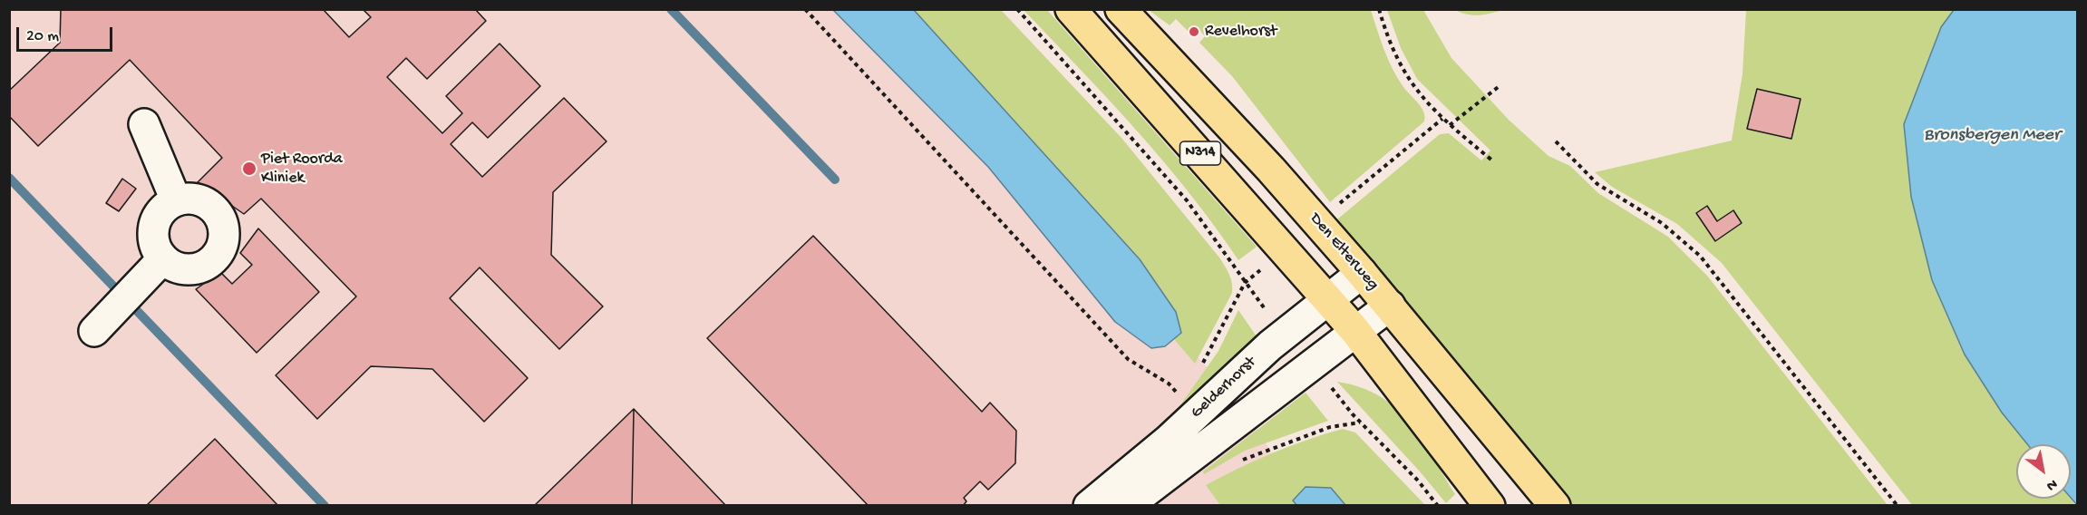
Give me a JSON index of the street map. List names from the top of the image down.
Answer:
{
  "streets": {
    "main road": ["N314", "Den Elterweg"],
    "street": ["Gelderhorst"]
  },
  "crossings": [
    ["N314", "Gelderhorst"],
    ["Den Elterweg", "Gelderhorst"]
  ],
  "water": ["Bronsbergen Meer"],
  "places": ["Revelhorst", "Piet Roorda Kliniek"],
  "scale_bar": "20 m",
  "north": "bottom right"
}
